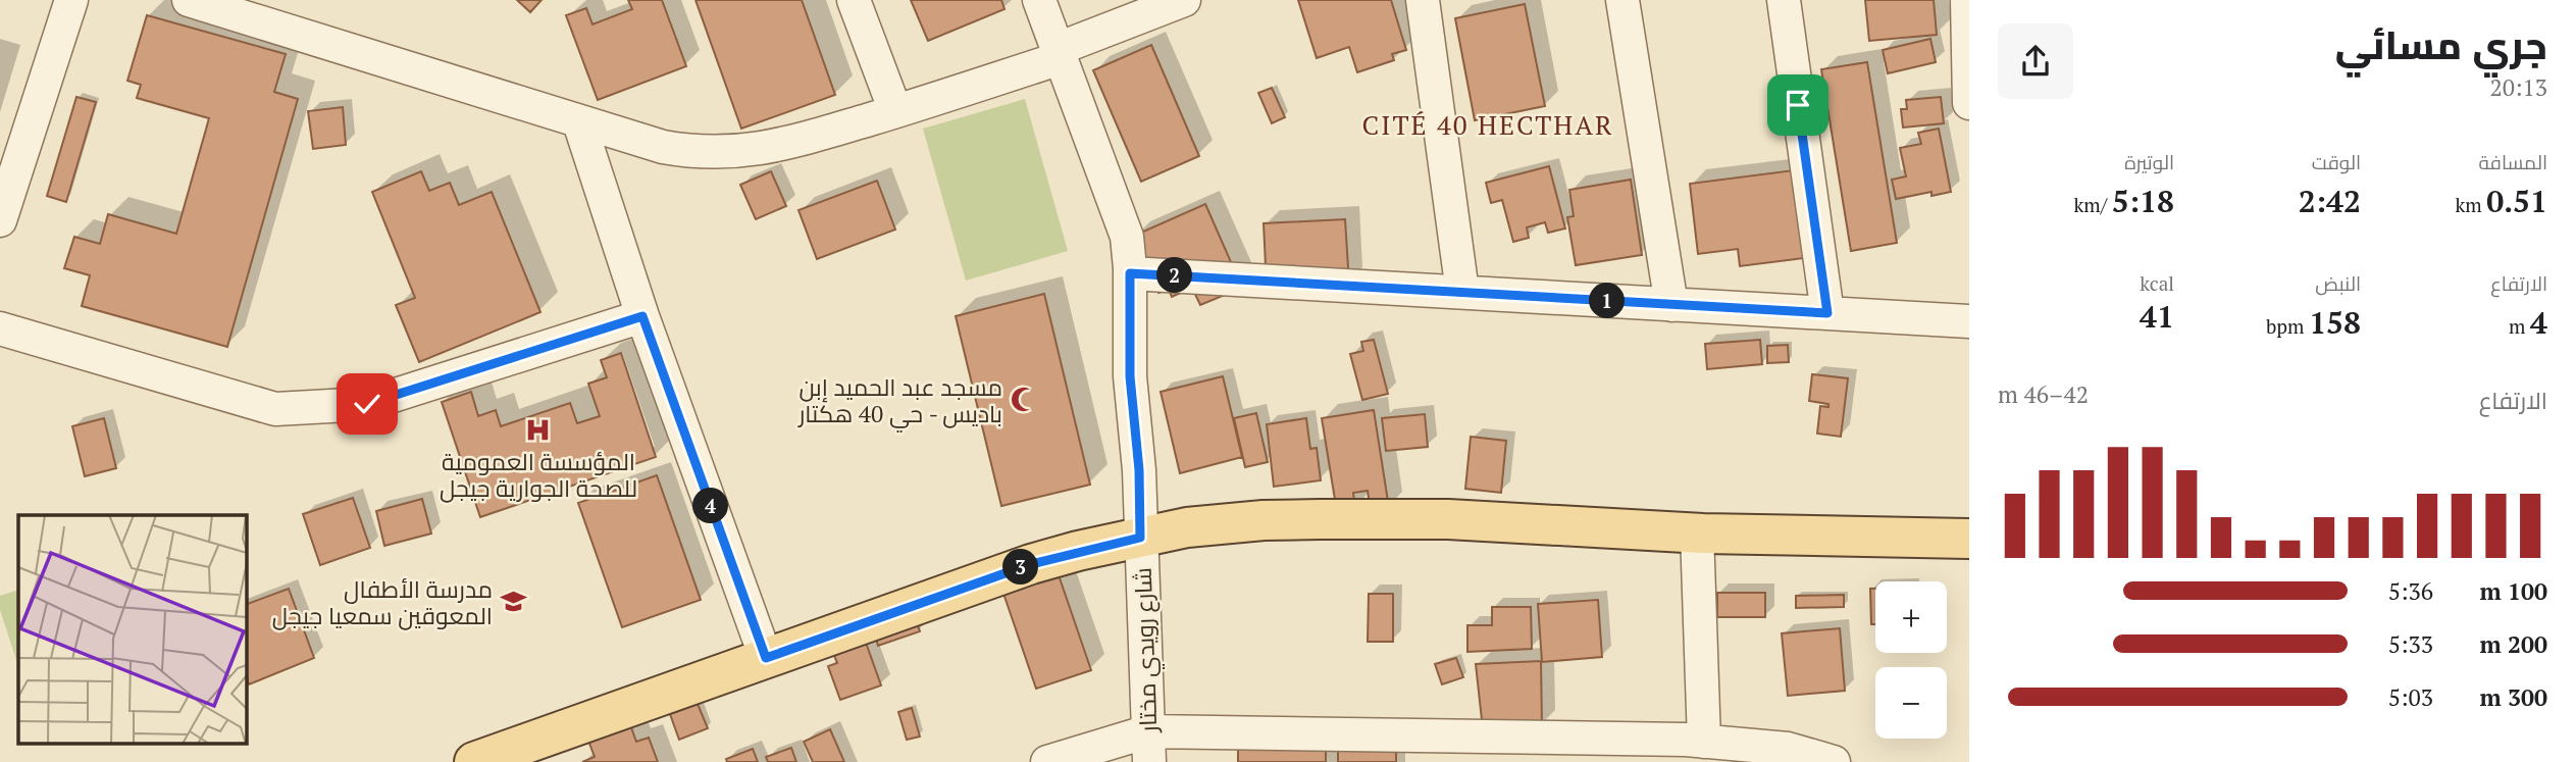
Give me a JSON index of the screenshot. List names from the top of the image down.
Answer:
{
  "streets": {
    "street": ["شارع رويدي مختار"]
  },
  "districts": ["CITÉ 40 HECTHAR"],
  "places": {
    "mosque": ["مسجد عبد الحميد إبن باديس - حي 40 هكتار"],
    "hospital": ["المؤسسة العمومية للصحة الجوارية جيجل"],
    "school or university": ["مدرسة الأطفال المعوقين سمعيا جيجل"]
  },
  "page": {
    "heading": ["جري مسائي", "20:13"],
    "stats": [
      ["المسافة", "0.51 km"],
      ["الوقت", "2:42"],
      ["الوتيرة", "5:18 /km"],
      ["الارتفاع", "4 m"],
      ["النبض", "158 bpm"],
      ["kcal", "41"]
    ],
    "pins": [
      "2",
      "1",
      "4",
      "3"
    ],
    "chart": ["الارتفاع", "42–46 m"],
    "list": [
      {
        "name": "100 m",
        "note": "5:36"
      },
      {
        "name": "200 m",
        "note": "5:33"
      },
      {
        "name": "300 m",
        "note": "5:03"
      }
    ],
    "map_buttons": ["+", "−"]
  }
}
